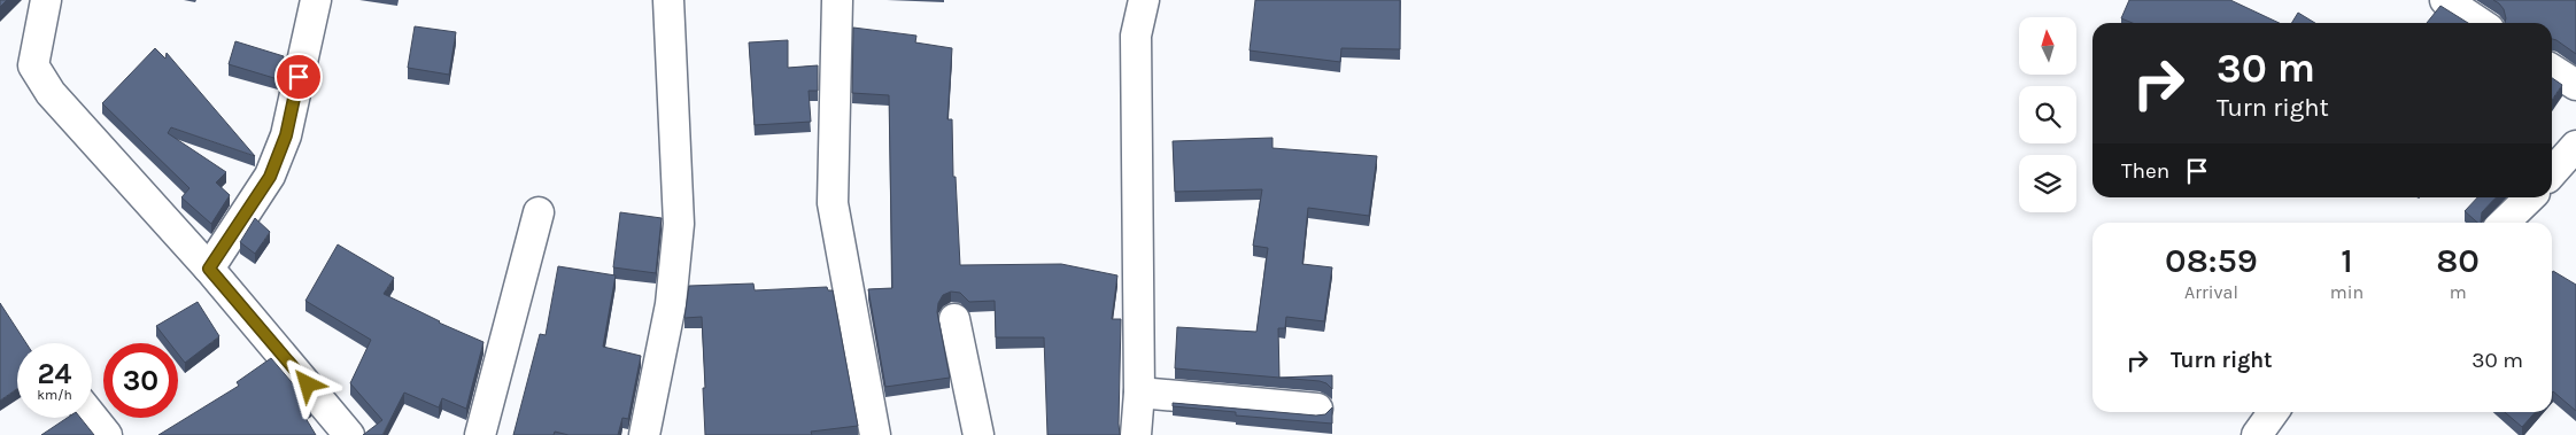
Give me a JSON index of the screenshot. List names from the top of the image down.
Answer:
{
  "north": "top",
  "page": {
    "turn": ["30 m", "Turn right"],
    "then": "Then",
    "eta": [
      "08:59",
      "Arrival",
      "1",
      "min",
      "80",
      "m"
    ],
    "list": [
      {
        "name": "Turn right",
        "value": "30 m"
      }
    ],
    "speed": "24 km/h",
    "limit": "30"
  }
}
